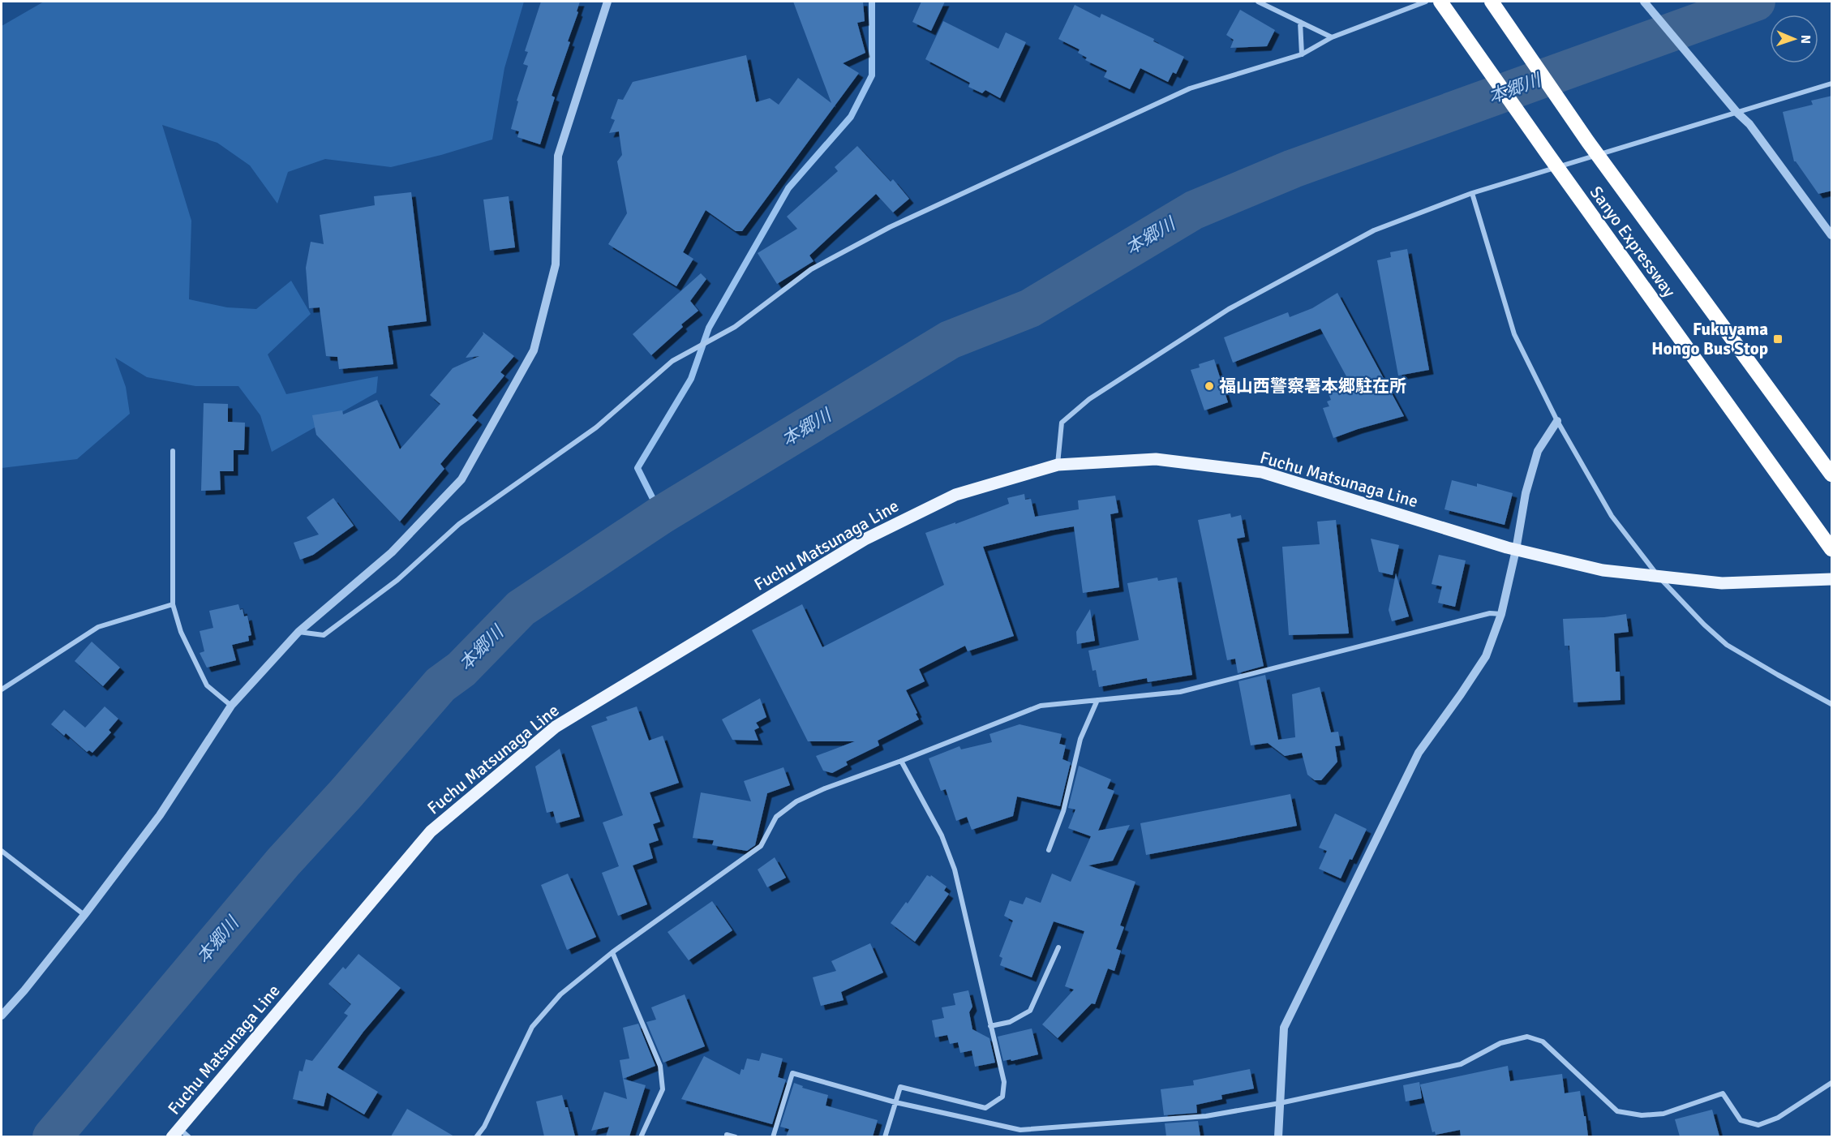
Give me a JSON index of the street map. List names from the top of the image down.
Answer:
{
  "streets": {
    "highway": ["Sanyo Expressway"],
    "main road": ["Fuchu Matsunaga Line"]
  },
  "water": ["本郷川"],
  "places": {
    "transit": ["Fukuyama Hongo Bus Stop"],
    "other": ["福山西警察署本郷駐在所"]
  },
  "north": "right"
}
